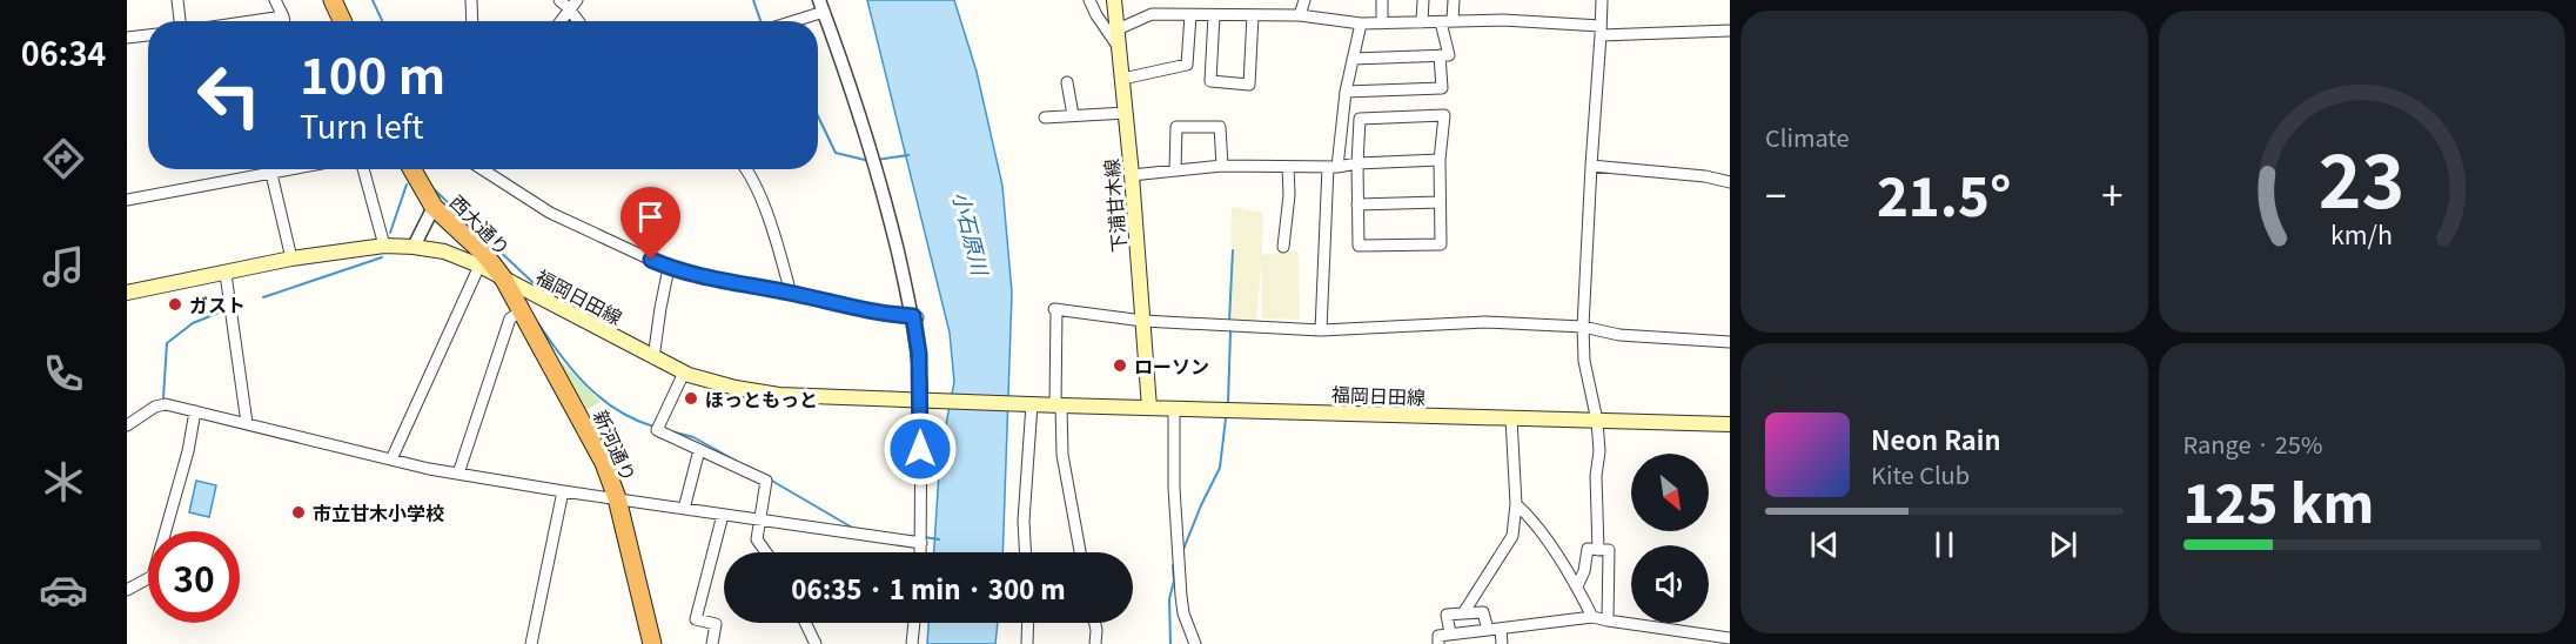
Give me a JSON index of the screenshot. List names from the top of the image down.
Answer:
{
  "streets": {
    "highway": ["西大通り", "新河通り"],
    "main road": ["下浦甘木線", "福岡日田線"]
  },
  "crossings": [
    ["下浦甘木線", "福岡日田線"],
    ["西大通り", "福岡日田線"],
    ["西大通り", "新河通り"],
    ["福岡日田線", "新河通り"]
  ],
  "water": ["小石原川"],
  "places": [
    "ガスト",
    "ローソン",
    "ほっともっと",
    "市立甘木小学校"
  ],
  "north": "bottom right",
  "page": {
    "tabs": "06:34",
    "tile": [
      "Climate",
      ["Range · 25%", "125 km"]
    ],
    "turn": ["100 m", "Turn left"],
    "heat": ["−", "21.5°", "+"],
    "song": ["Neon Rain", "Kite Club"],
    "limit": "30",
    "trip": "06:35 · 1 min · 300 m",
    "gauge": ["23", "km/h"]
  }
}
